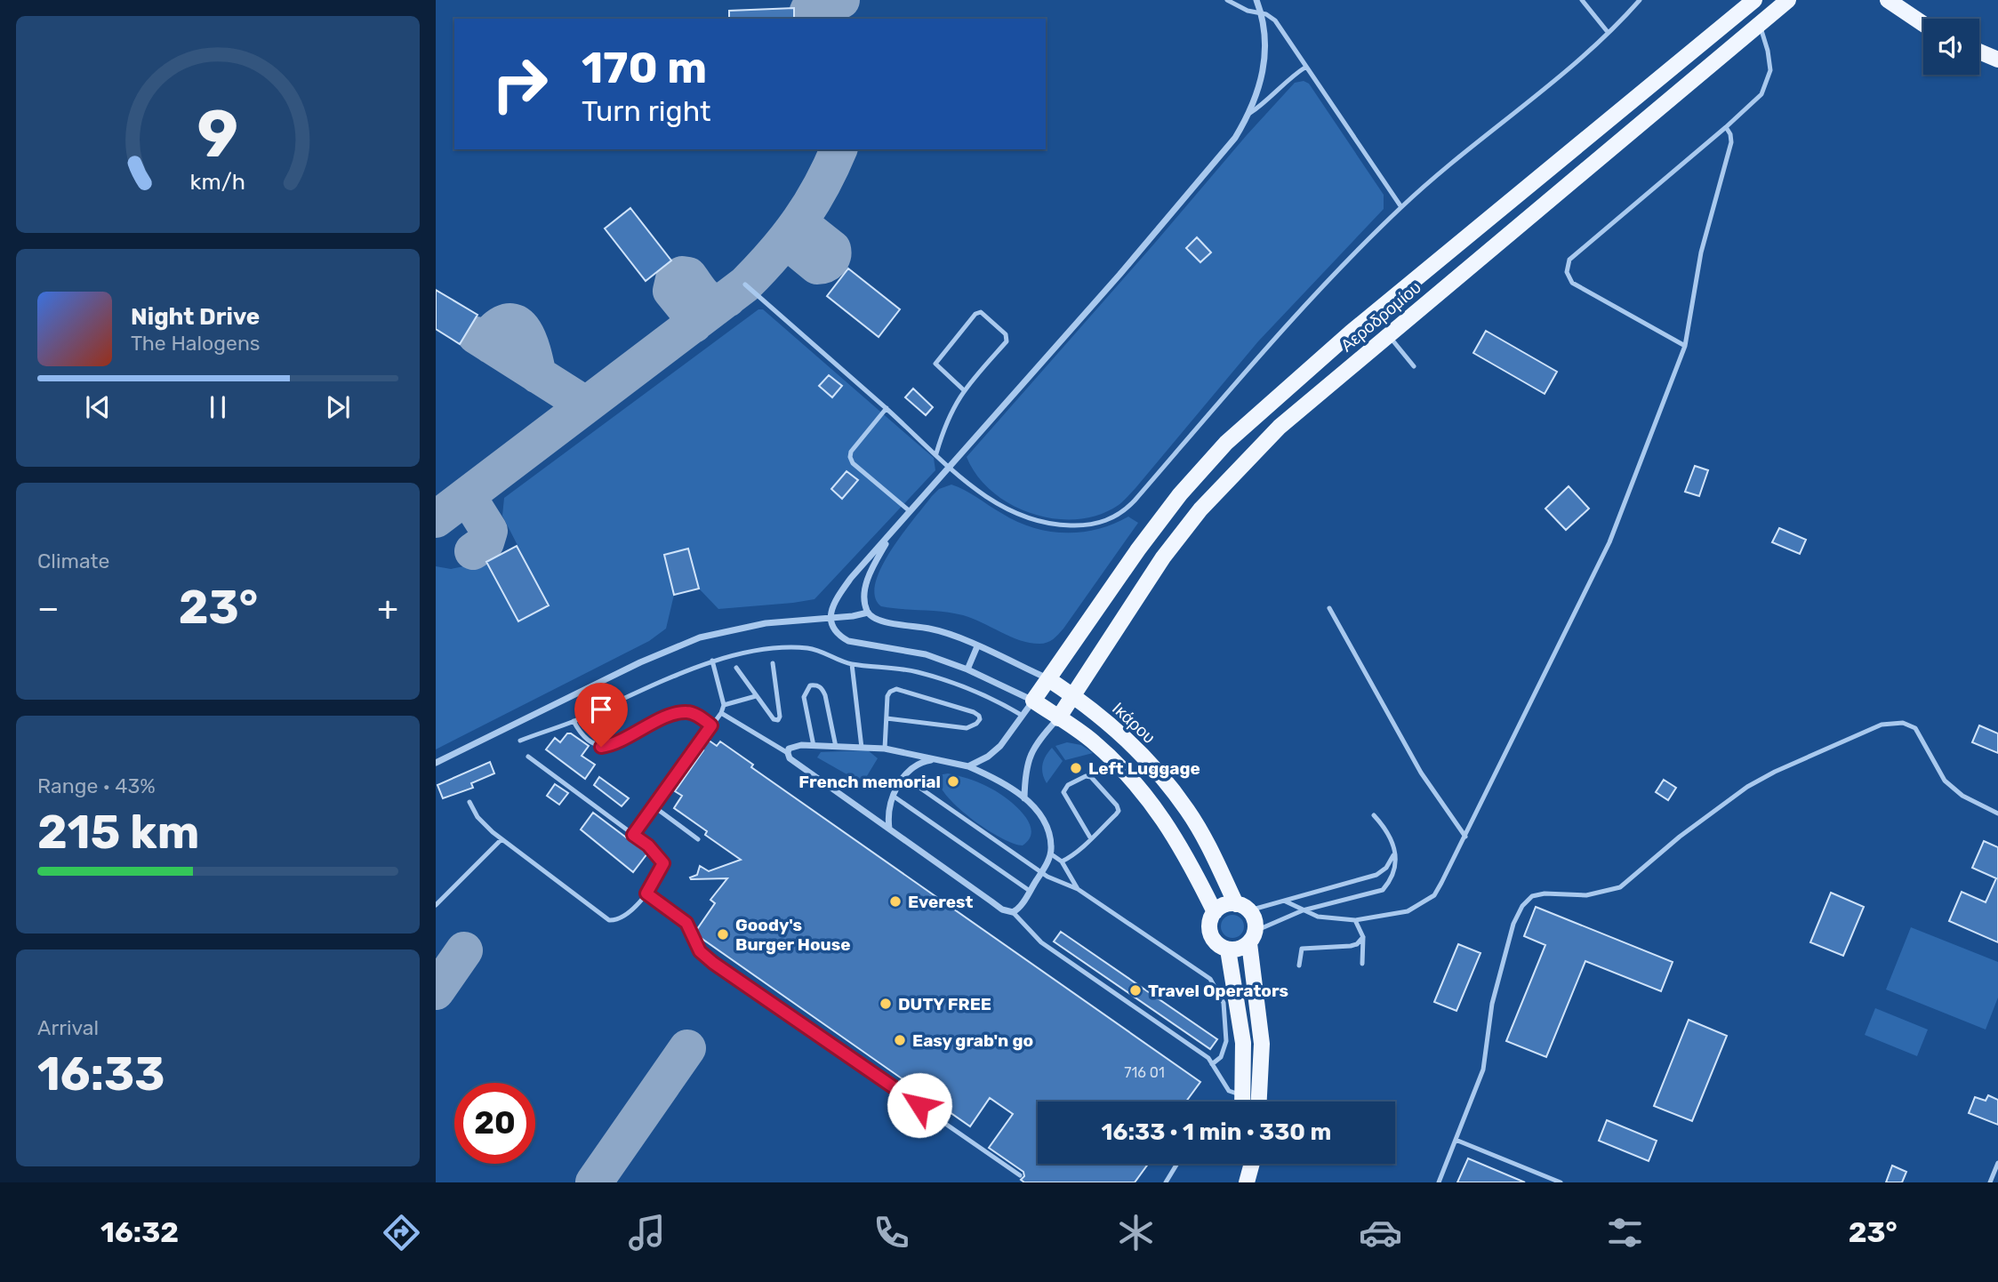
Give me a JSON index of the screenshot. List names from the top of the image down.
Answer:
{
  "streets": {
    "main road": ["Αεροδρομίου", "Ικάρου"]
  },
  "crossings": [
    ["Αεροδρομίου", "Ικάρου"]
  ],
  "places": [
    "Left Luggage",
    "French memorial",
    "Everest",
    "Goody's Burger House",
    "Travel Operators",
    "DUTY FREE",
    "Easy grab'n go"
  ],
  "house_numbers": ["716 01"],
  "page": {
    "turn": ["170 m", "Turn right"],
    "song": ["Night Drive", "The Halogens"],
    "tile": [
      "Climate",
      ["Range · 43%", "215 km"],
      ["Arrival", "16:33"]
    ],
    "heat": ["−", "23°", "+"],
    "limit": "20",
    "trip": "16:33 · 1 min · 330 m",
    "tabs": ["16:32", "23°"],
    "gauge": ["9", "km/h"]
  }
}
